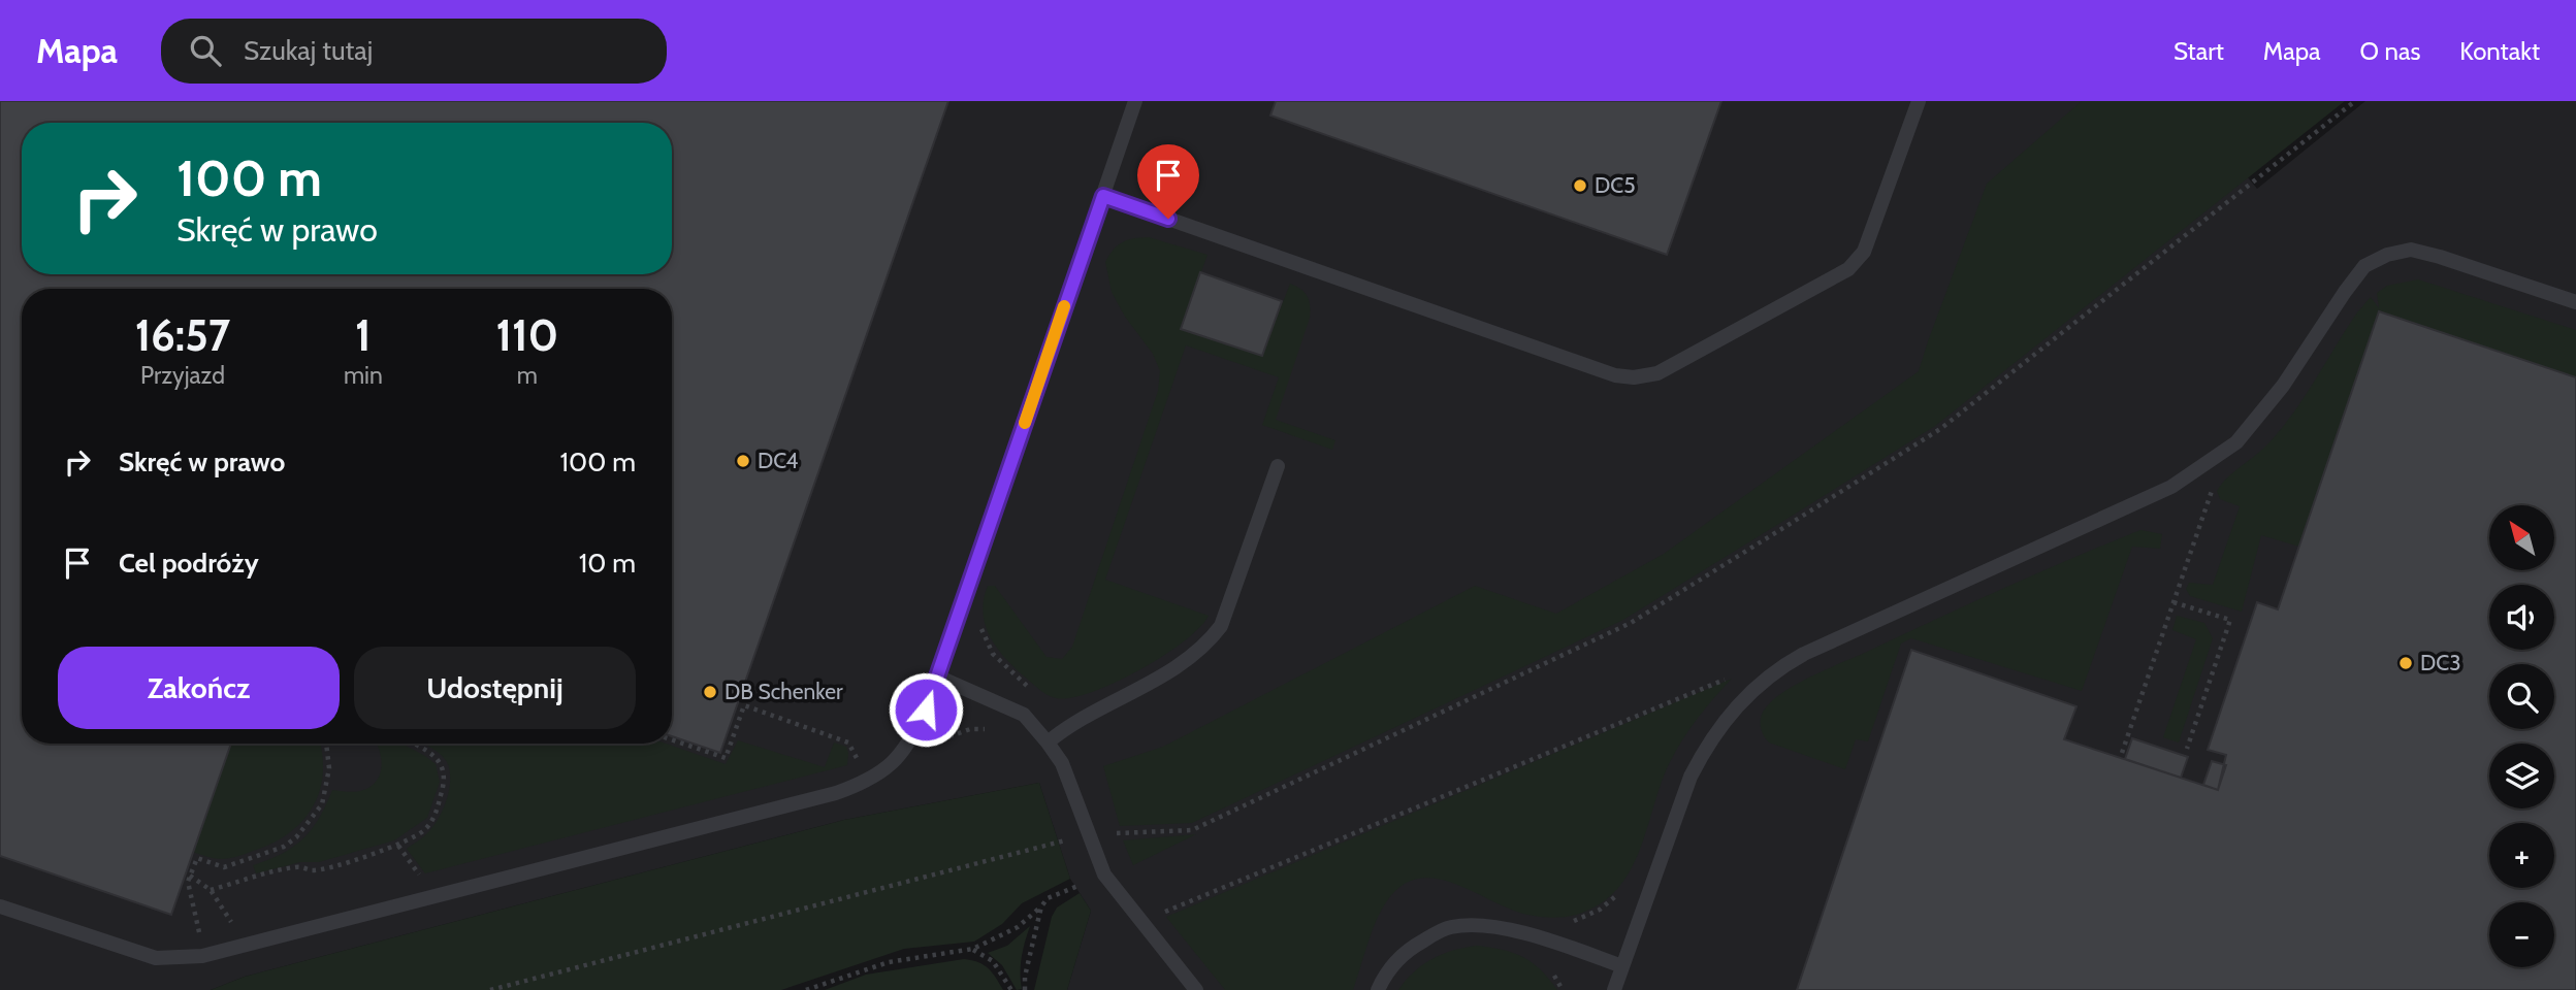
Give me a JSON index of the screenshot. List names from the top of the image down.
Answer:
{
  "places": [
    "DC5",
    "DC4",
    "DC3",
    "DB Schenker"
  ],
  "north": "top left",
  "page": {
    "header": "Mapa",
    "search": "Szukaj tutaj",
    "nav": [
      "Start",
      "Mapa",
      "O nas",
      "Kontakt"
    ],
    "turn": ["100 m", "Skręć w prawo"],
    "eta": [
      "16:57",
      "Przyjazd",
      "1",
      "min",
      "110",
      "m"
    ],
    "list": [
      {
        "name": "Skręć w prawo",
        "value": "100 m"
      },
      {
        "name": "Cel podróży",
        "value": "10 m"
      }
    ],
    "map_buttons": ["+", "−"],
    "buttons": ["Zakończ", "Udostępnij"]
  }
}
